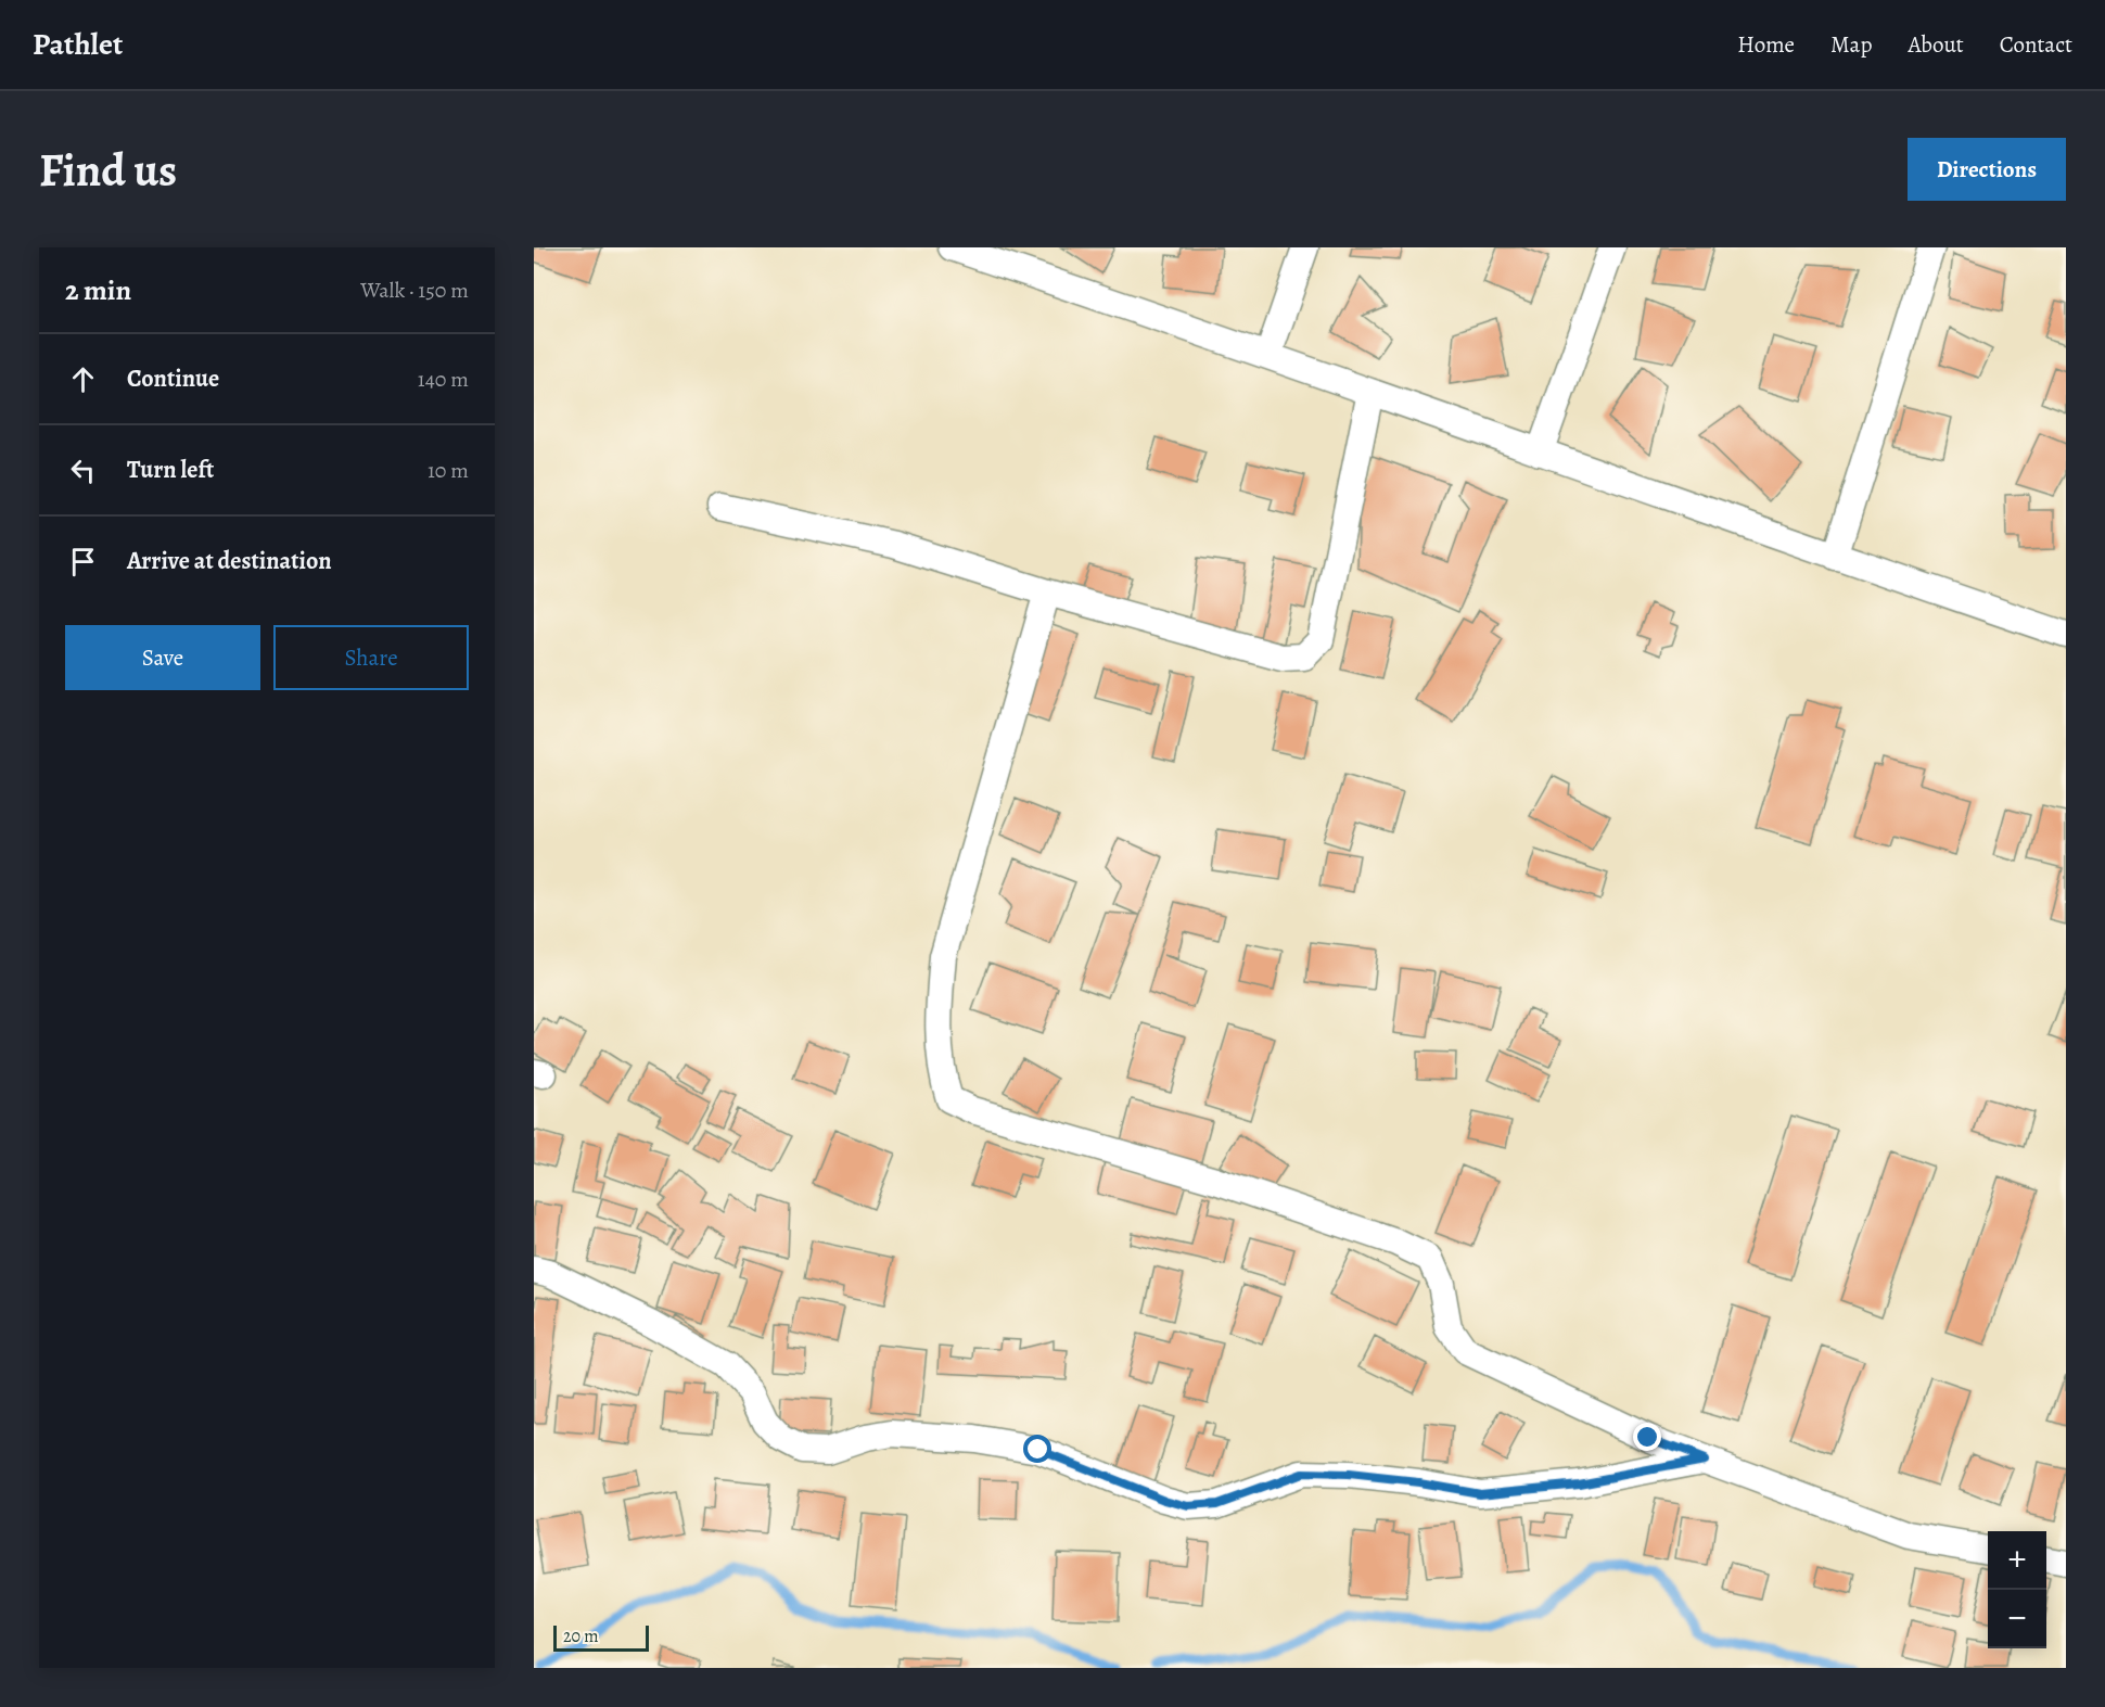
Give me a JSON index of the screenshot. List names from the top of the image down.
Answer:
{
  "scale_bar": "20 m",
  "page": {
    "header": "Pathlet",
    "nav": [
      "Home",
      "Map",
      "About",
      "Contact"
    ],
    "buttons": [
      "Directions",
      ["Save", "Share"]
    ],
    "title": "Find us",
    "heading": ["2 min", "Walk · 150 m"],
    "list": [
      ["Continue", "140 m"],
      ["Turn left", "10 m"],
      "Arrive at destination"
    ],
    "map_buttons": ["+", "−"],
    "scale": "20 m"
  }
}
